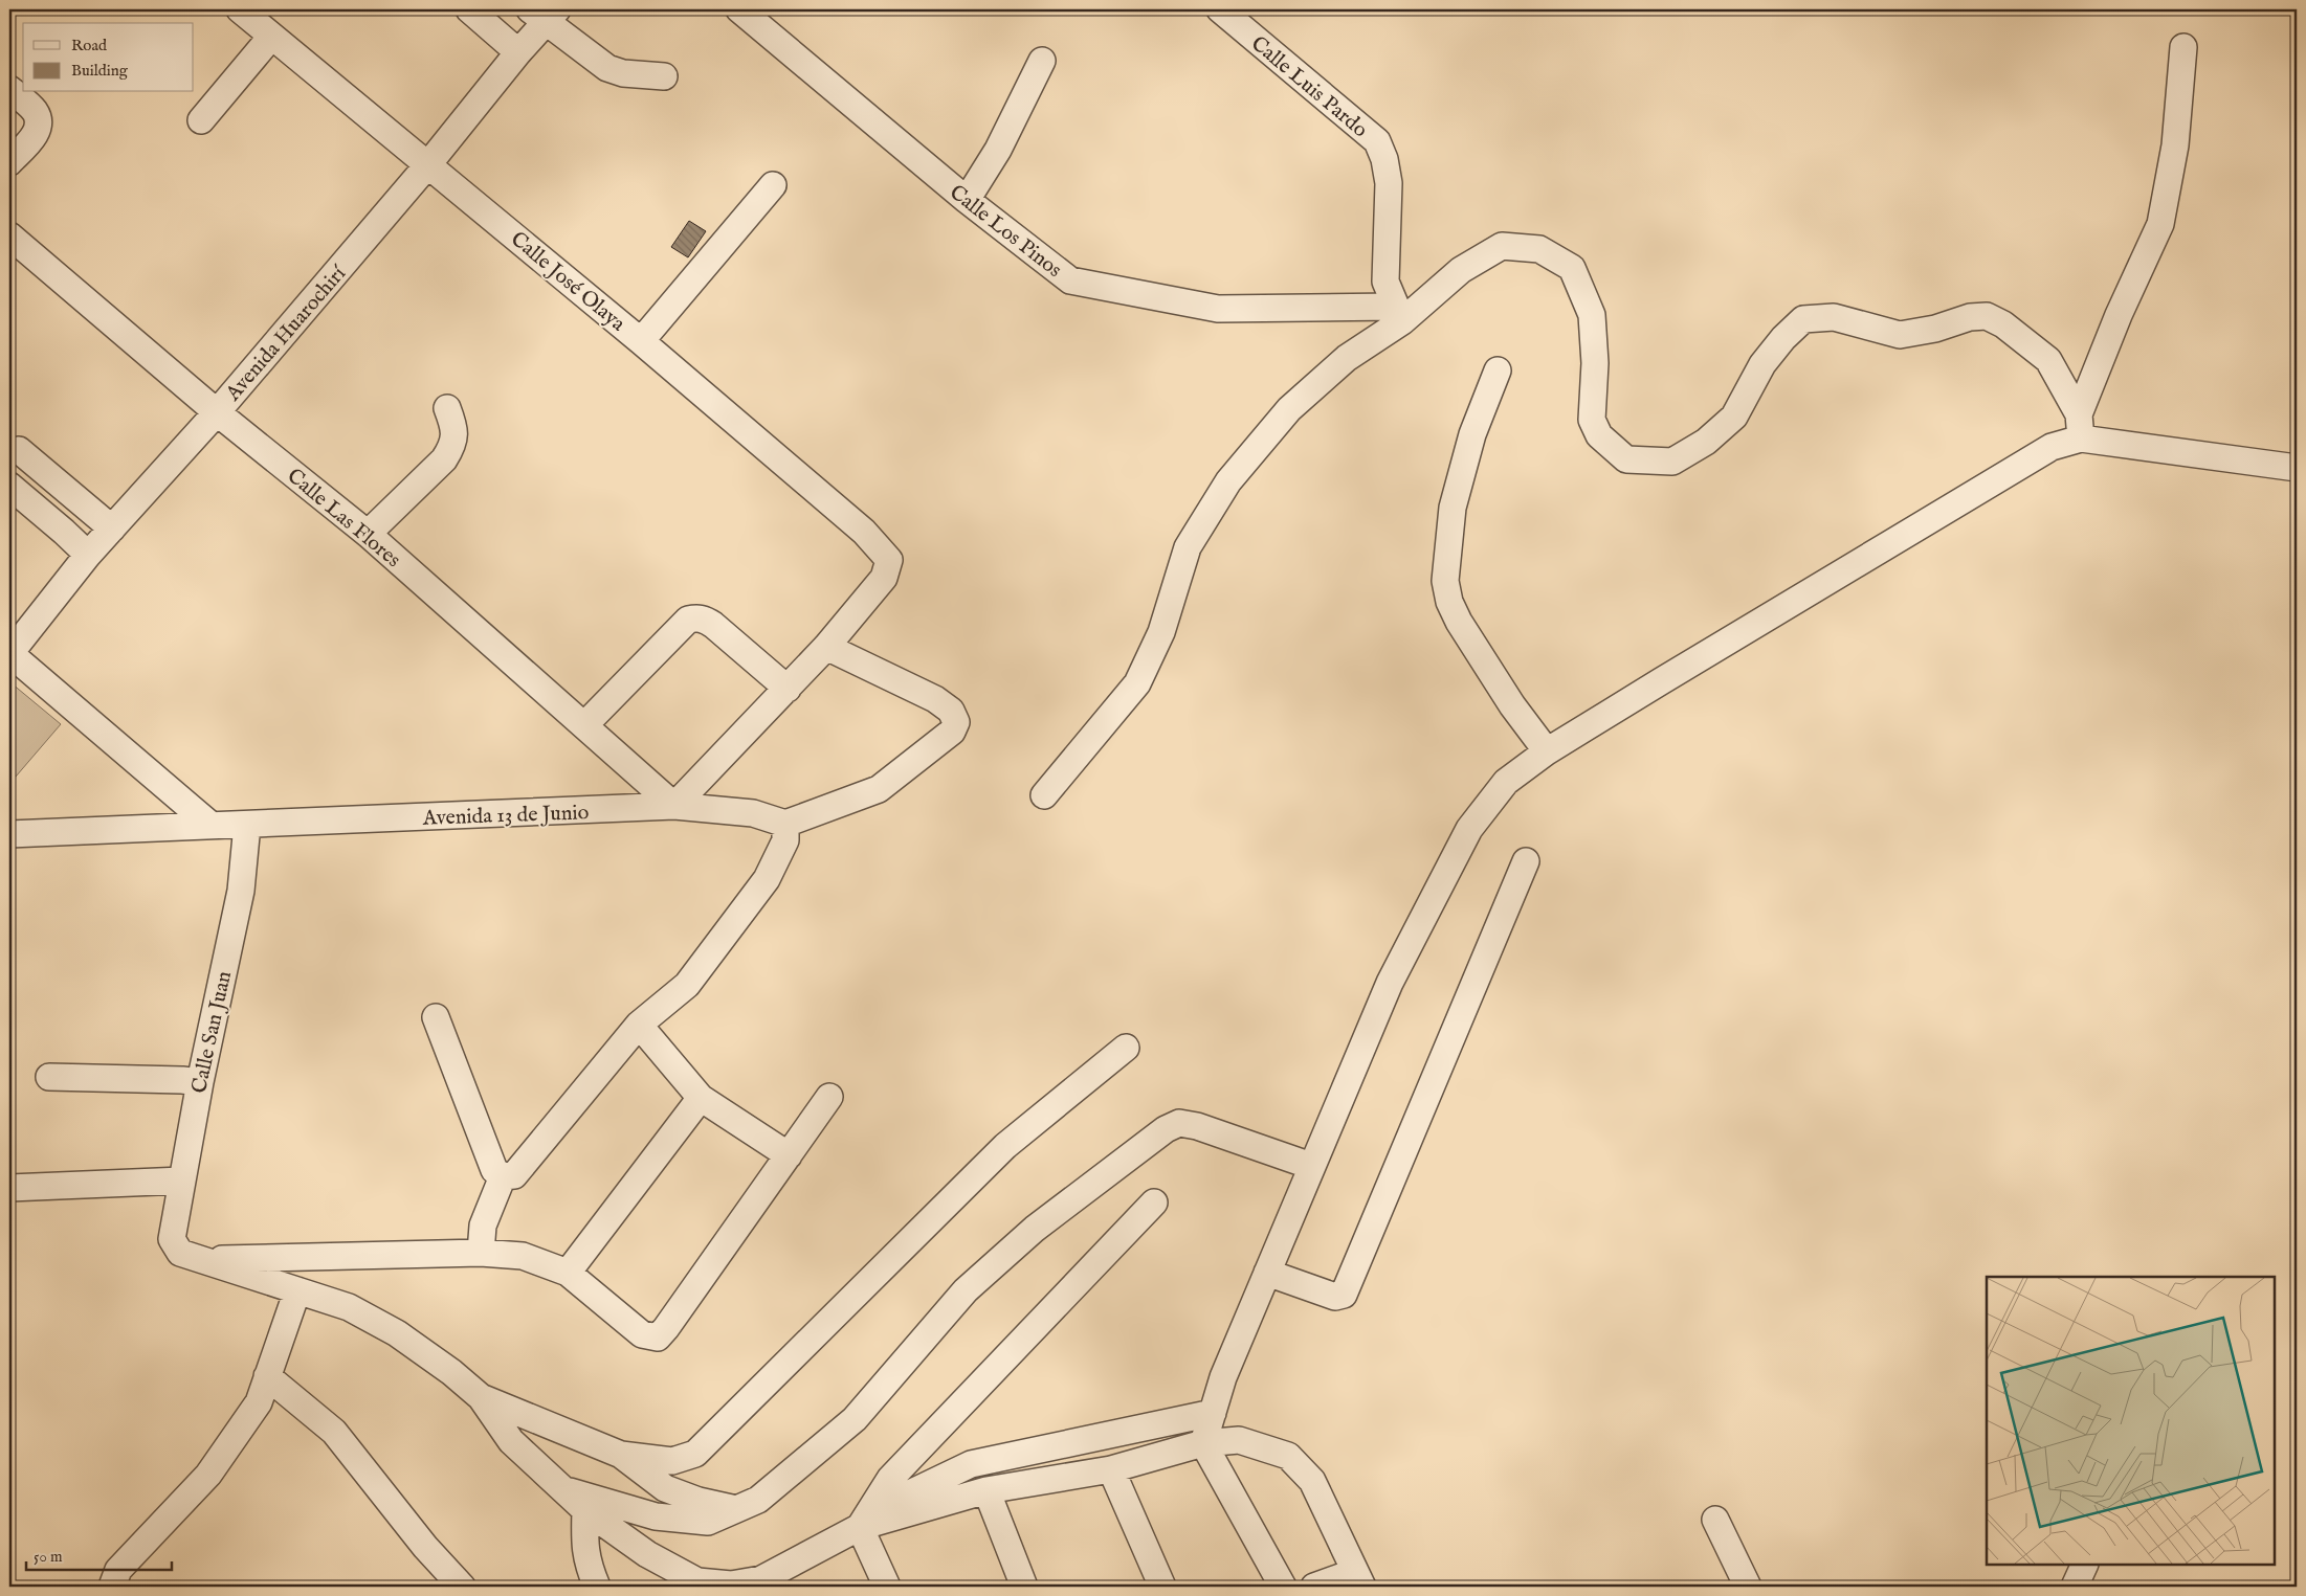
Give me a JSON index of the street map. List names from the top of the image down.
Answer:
{
  "streets": {
    "street": [
      "Calle Luis Pardo",
      "Calle Los Pinos",
      "Calle José Olaya",
      "Avenida Huarochirí",
      "Calle Las Flores",
      "Avenida 13 de Junio",
      "Calle San Juan"
    ]
  },
  "crossings": [
    ["Calle Luis Pardo", "Calle Los Pinos"],
    ["Calle José Olaya", "Avenida Huarochirí"],
    ["Avenida Huarochirí", "Calle Las Flores"],
    ["Calle Las Flores", "Avenida 13 de Junio"],
    ["Avenida 13 de Junio", "Calle San Juan"]
  ],
  "legend": ["Road", "Building"],
  "scale_bar": "50 m"
}
